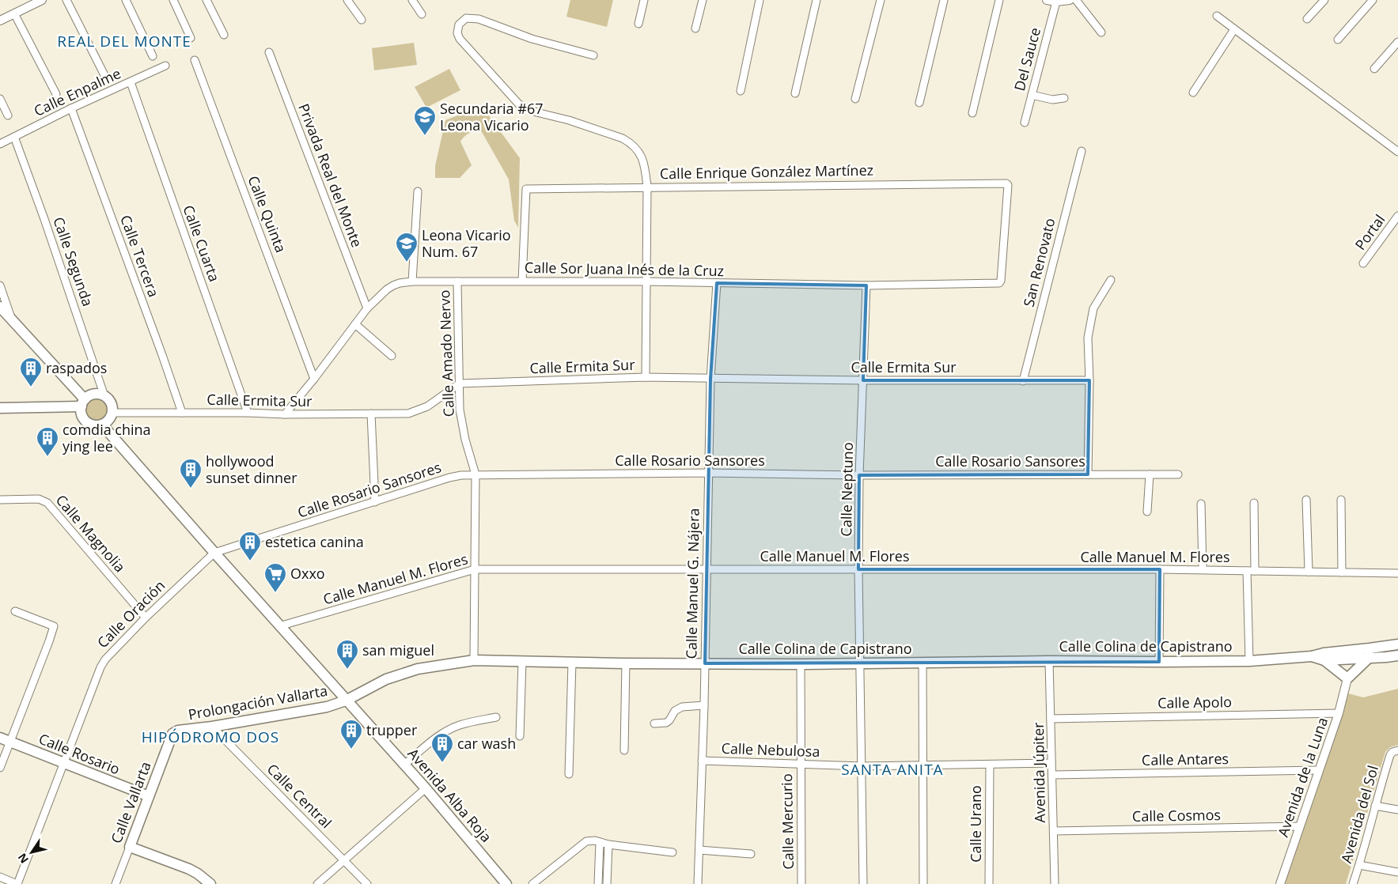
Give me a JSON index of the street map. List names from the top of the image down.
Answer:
{
  "streets": {
    "main road": [
      "Calle Colina de Capistrano",
      "Prolongación Vallarta",
      "Calle Rosario",
      "Avenida Alba Roja",
      "Calle Vallarta"
    ],
    "street": [
      "Del Sauce",
      "Calle Enpalme",
      "Calle Enrique González Martínez",
      "Privada Real del Monte",
      "Calle Quinta",
      "Portal",
      "Calle Cuarta",
      "Calle Tercera",
      "Calle Segunda",
      "San Renovato",
      "Calle Sor Juana Inés de la Cruz",
      "Calle Amado Nervo",
      "Calle Ermita Sur",
      "Calle Rosario Sansores",
      "Calle Neptuno",
      "Calle Magnolia",
      "Calle Manuel M. Flores",
      "Calle Manuel G. Nájera",
      "Calle Oración",
      "Calle Apolo",
      "Calle Nebulosa",
      "Calle Antares",
      "Avenida Júpiter",
      "Avenida de la Luna",
      "Calle Central",
      "Avenida del Sol",
      "Calle Cosmos",
      "Calle Mercurio",
      "Calle Urano"
    ]
  },
  "crossings": [
    ["Calle Enpalme", "Calle Cuarta"],
    ["Calle Enpalme", "Calle Tercera"],
    ["Calle Enpalme", "Calle Segunda"],
    ["Calle Enrique González Martínez", "Calle Sor Juana Inés de la Cruz"],
    ["Privada Real del Monte", "Calle Sor Juana Inés de la Cruz"],
    ["Calle Quinta", "Calle Sor Juana Inés de la Cruz"],
    ["Calle Cuarta", "Calle Ermita Sur"],
    ["Calle Tercera", "Calle Ermita Sur"],
    ["Calle Segunda", "Calle Ermita Sur"],
    ["Calle Segunda", "Avenida Alba Roja"],
    ["San Renovato", "Calle Ermita Sur"],
    ["Calle Sor Juana Inés de la Cruz", "Calle Amado Nervo"],
    ["Calle Sor Juana Inés de la Cruz", "Calle Ermita Sur"],
    ["Calle Sor Juana Inés de la Cruz", "Calle Neptuno"],
    ["Calle Sor Juana Inés de la Cruz", "Calle Manuel G. Nájera"],
    ["Calle Amado Nervo", "Calle Ermita Sur"],
    ["Calle Amado Nervo", "Calle Rosario Sansores"],
    ["Calle Amado Nervo", "Calle Manuel M. Flores"],
    ["Calle Amado Nervo", "Calle Colina de Capistrano"],
    ["Calle Ermita Sur", "Calle Neptuno"],
    ["Calle Ermita Sur", "Calle Manuel G. Nájera"],
    ["Calle Ermita Sur", "Avenida Alba Roja"],
    ["Calle Rosario Sansores", "Calle Neptuno"],
    ["Calle Rosario Sansores", "Calle Manuel G. Nájera"],
    ["Calle Rosario Sansores", "Calle Oración"],
    ["Calle Rosario Sansores", "Avenida Alba Roja"],
    ["Calle Neptuno", "Calle Manuel M. Flores"],
    ["Calle Neptuno", "Calle Colina de Capistrano"],
    ["Calle Neptuno", "Calle Nebulosa"],
    ["Calle Magnolia", "Calle Oración"],
    ["Calle Manuel M. Flores", "Calle Manuel G. Nájera"],
    ["Calle Manuel M. Flores", "Avenida Alba Roja"],
    ["Calle Manuel G. Nájera", "Calle Colina de Capistrano"],
    ["Calle Manuel G. Nájera", "Calle Nebulosa"],
    ["Calle Oración", "Calle Rosario"],
    ["Calle Oración", "Avenida Alba Roja"],
    ["Calle Colina de Capistrano", "Prolongación Vallarta"],
    ["Calle Colina de Capistrano", "Avenida Júpiter"],
    ["Calle Colina de Capistrano", "Avenida Alba Roja"],
    ["Calle Colina de Capistrano", "Calle Mercurio"],
    ["Prolongación Vallarta", "Avenida Alba Roja"],
    ["Prolongación Vallarta", "Calle Central"],
    ["Prolongación Vallarta", "Calle Vallarta"],
    ["Calle Apolo", "Avenida Júpiter"],
    ["Calle Apolo", "Avenida de la Luna"],
    ["Calle Nebulosa", "Avenida Júpiter"],
    ["Calle Nebulosa", "Calle Mercurio"],
    ["Calle Nebulosa", "Calle Urano"],
    ["Calle Rosario", "Calle Vallarta"],
    ["Calle Antares", "Avenida Júpiter"],
    ["Calle Antares", "Avenida de la Luna"],
    ["Avenida Júpiter", "Calle Cosmos"],
    ["Avenida de la Luna", "Calle Cosmos"]
  ],
  "districts": ["REAL DEL MONTE", "HIPÓDROMO DOS", "SANTA ANITA"],
  "places": {
    "school or university": ["Secundaria #67 Leona Vicario", "Leona Vicario Num. 67"],
    "building": [
      "raspados",
      "comdia china ying lee",
      "hollywood sunset dinner",
      "estetica canina",
      "san miguel",
      "trupper",
      "car wash"
    ],
    "supermarket": ["Oxxo"]
  },
  "north": "bottom left"
}
